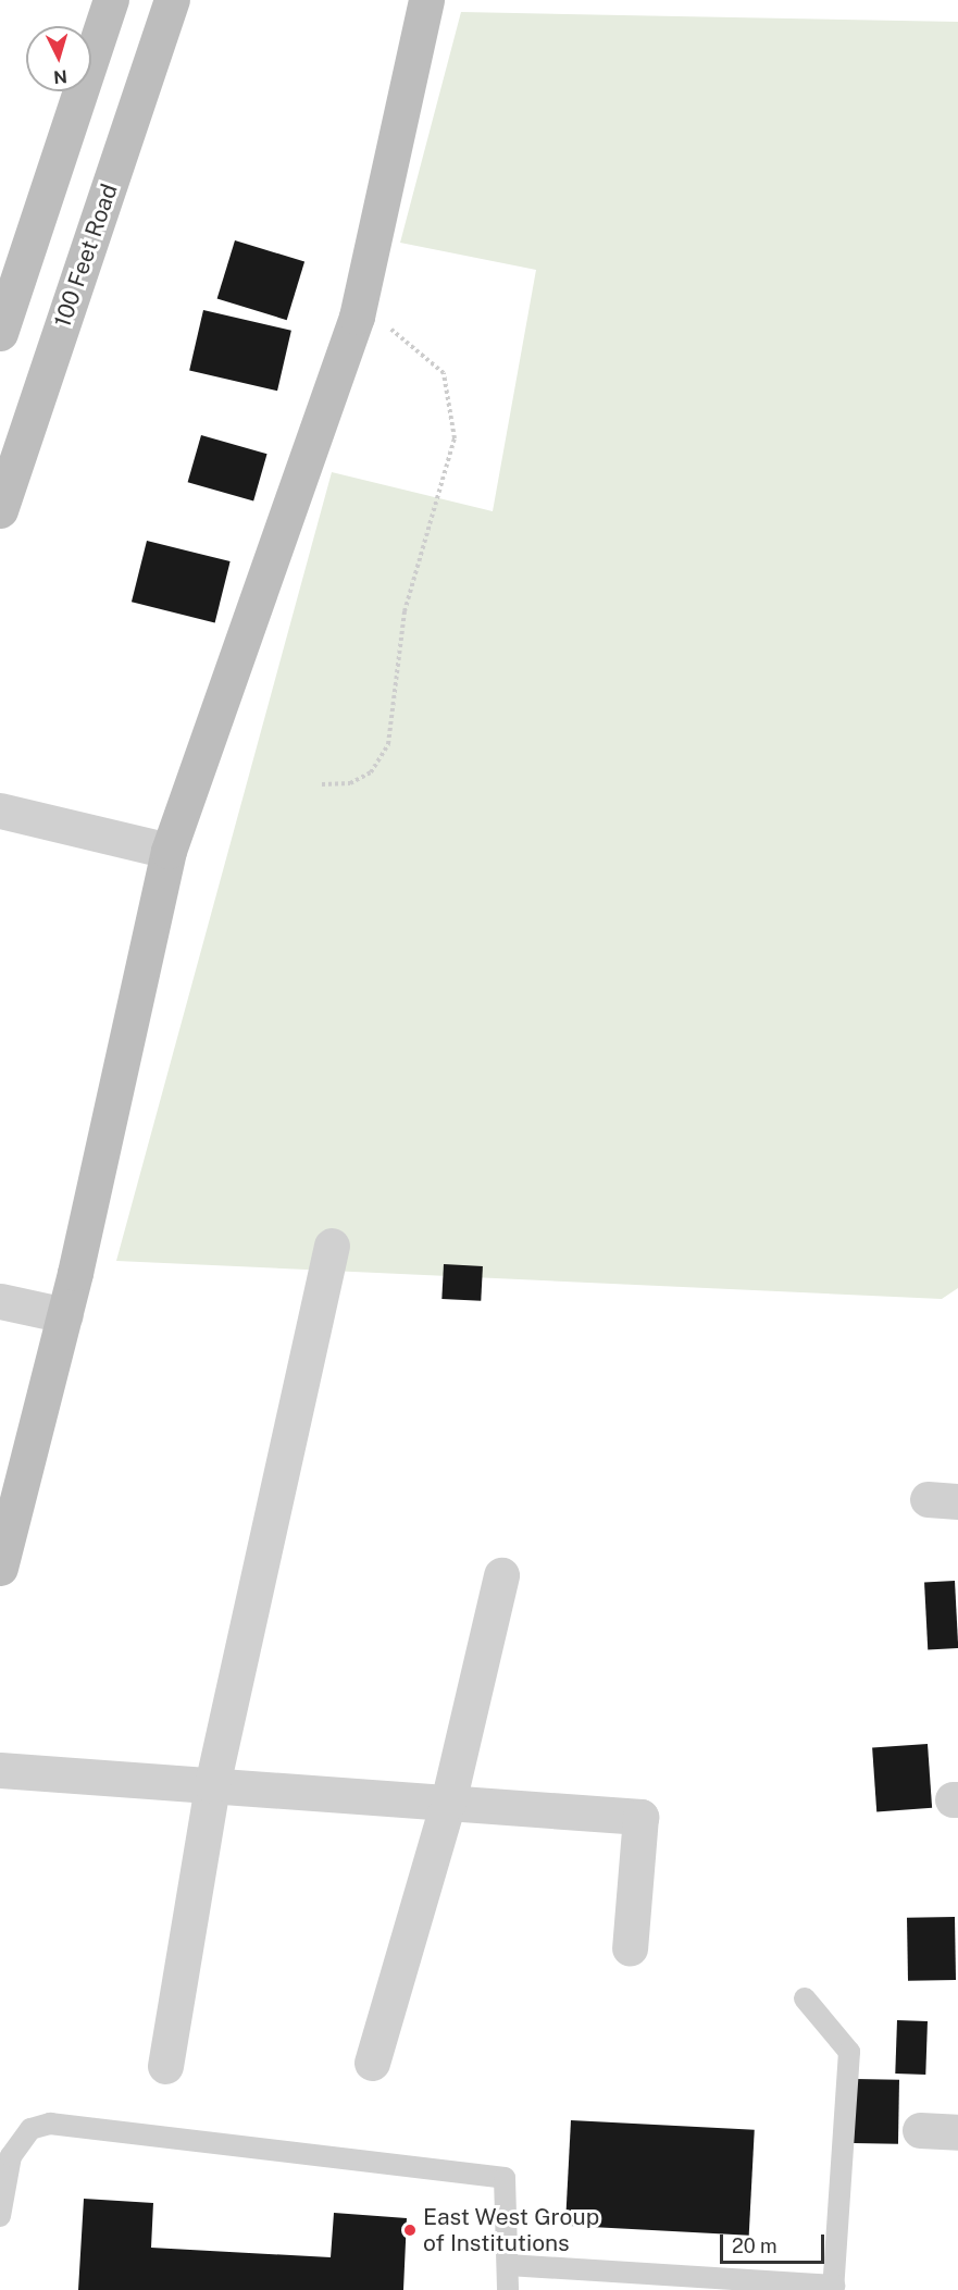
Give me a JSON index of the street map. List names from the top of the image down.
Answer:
{
  "streets": {
    "street": ["100 Feet Road"]
  },
  "places": ["East West Group of Institutions"],
  "scale_bar": "20 m",
  "north": "bottom"
}
